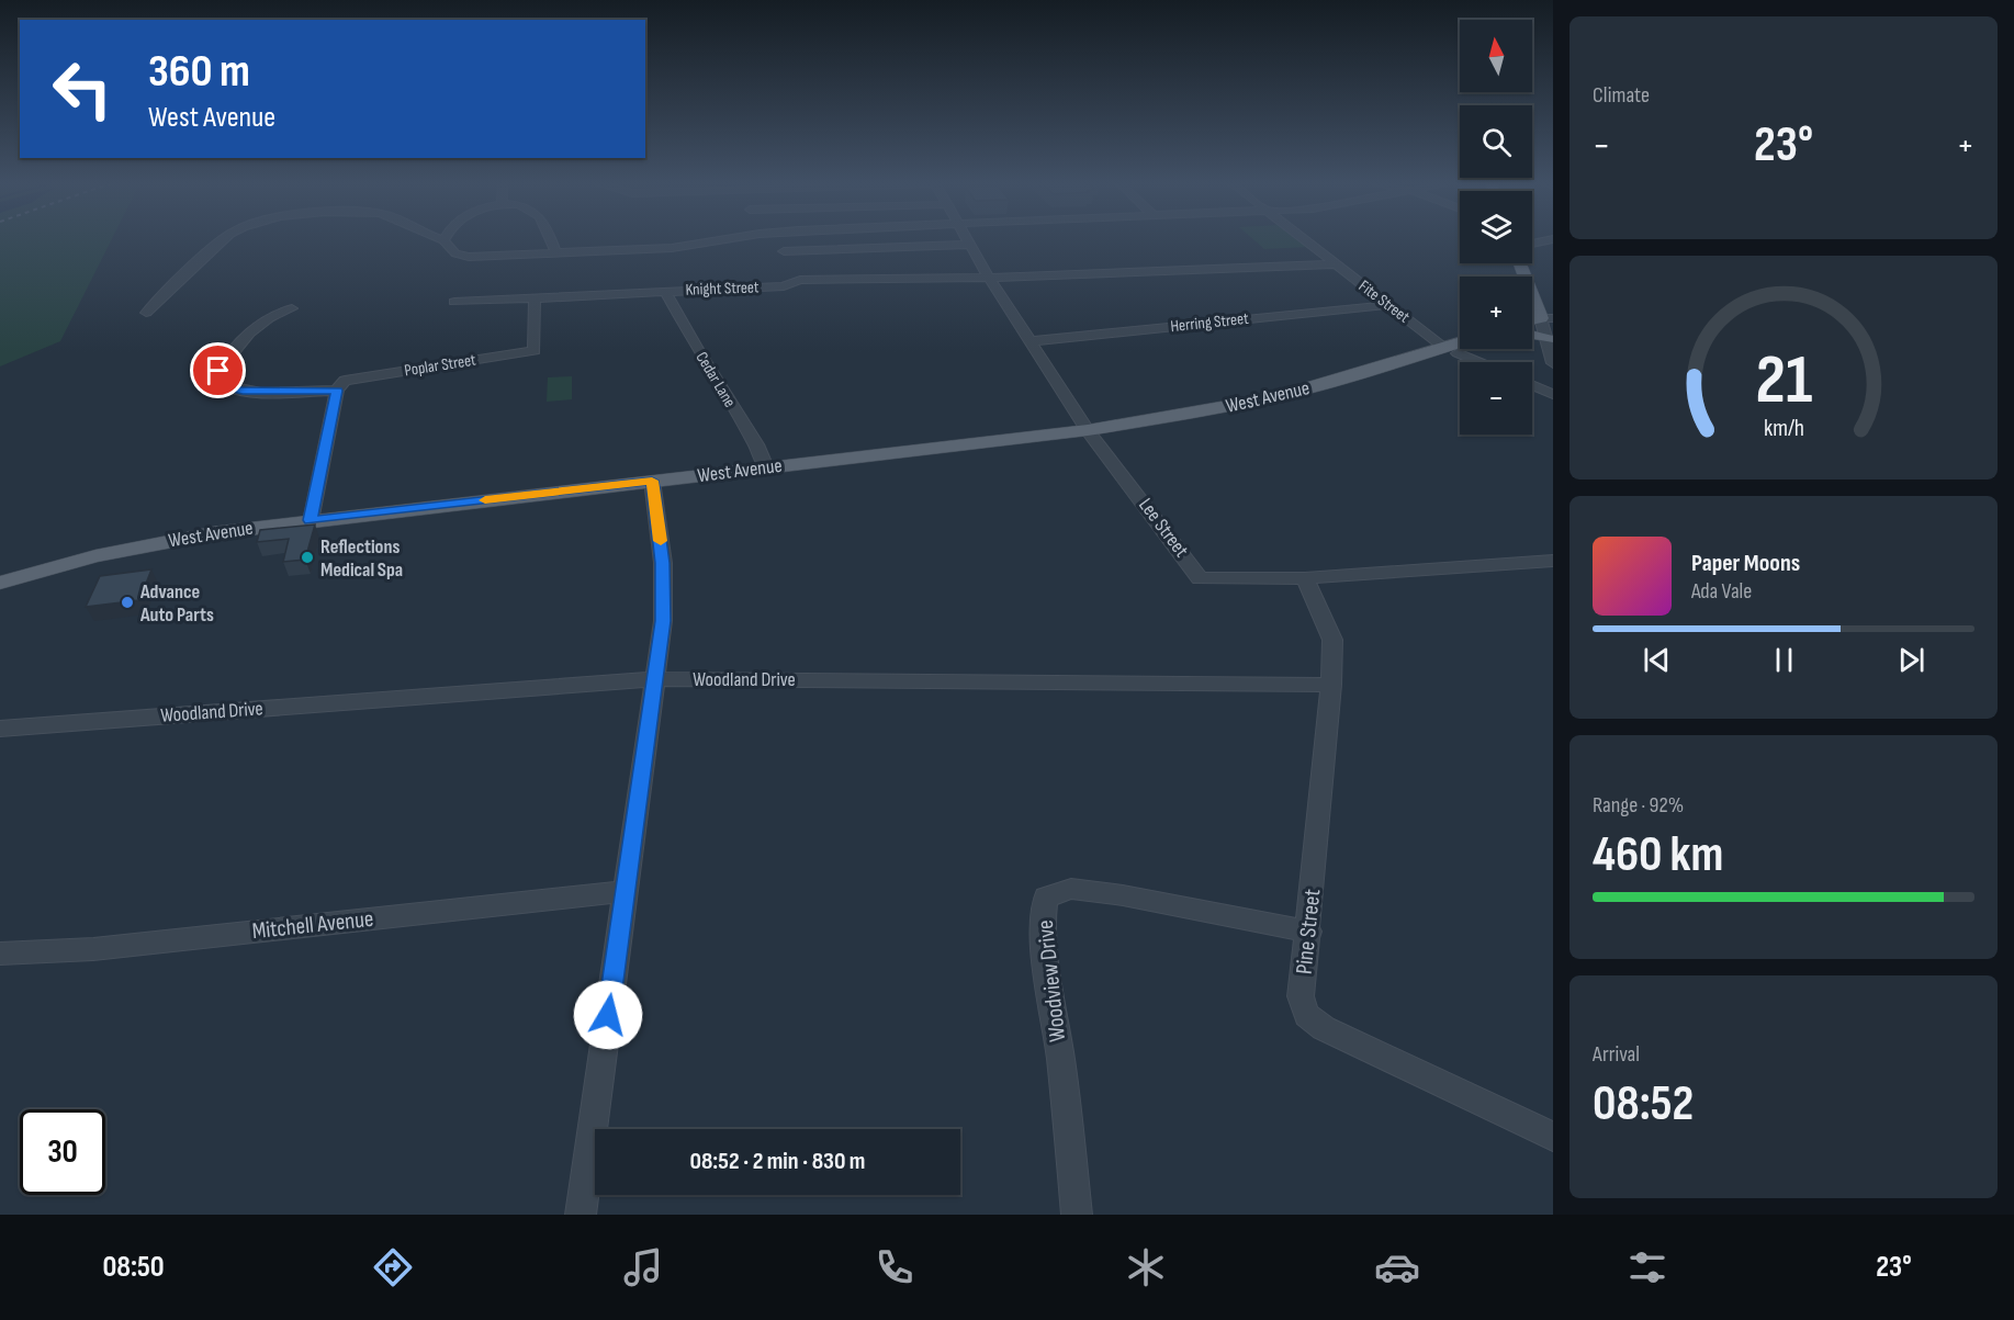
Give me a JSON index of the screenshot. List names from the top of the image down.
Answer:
{
  "streets": {
    "main road": ["West Avenue"],
    "street": [
      "Knight Street",
      "Fite Street",
      "Herring Street",
      "Poplar Street",
      "Cedar Lane",
      "Lee Street",
      "Woodland Drive",
      "Mitchell Avenue",
      "Pine Street",
      "Woodview Drive"
    ]
  },
  "crossings": [
    ["Knight Street", "Fite Street"],
    ["Knight Street", "Poplar Street"],
    ["Knight Street", "Cedar Lane"],
    ["Knight Street", "Lee Street"],
    ["Fite Street", "Herring Street"],
    ["Fite Street", "West Avenue"],
    ["Herring Street", "Lee Street"],
    ["Cedar Lane", "West Avenue"],
    ["West Avenue", "Lee Street"],
    ["Lee Street", "Pine Street"],
    ["Woodland Drive", "Pine Street"],
    ["Pine Street", "Woodview Drive"]
  ],
  "places": ["Reflections Medical Spa", "Advance Auto Parts"],
  "north": "top",
  "page": {
    "tile": [
      "Climate",
      ["Range · 92%", "460 km"],
      ["Arrival", "08:52"]
    ],
    "map_buttons": ["+", "−"],
    "turn": ["360 m", "West Avenue"],
    "heat": ["−", "23°", "+"],
    "song": ["Paper Moons", "Ada Vale"],
    "limit": "30",
    "trip": "08:52 · 2 min · 830 m",
    "tabs": ["08:50", "23°"],
    "gauge": ["21", "km/h"]
  }
}
